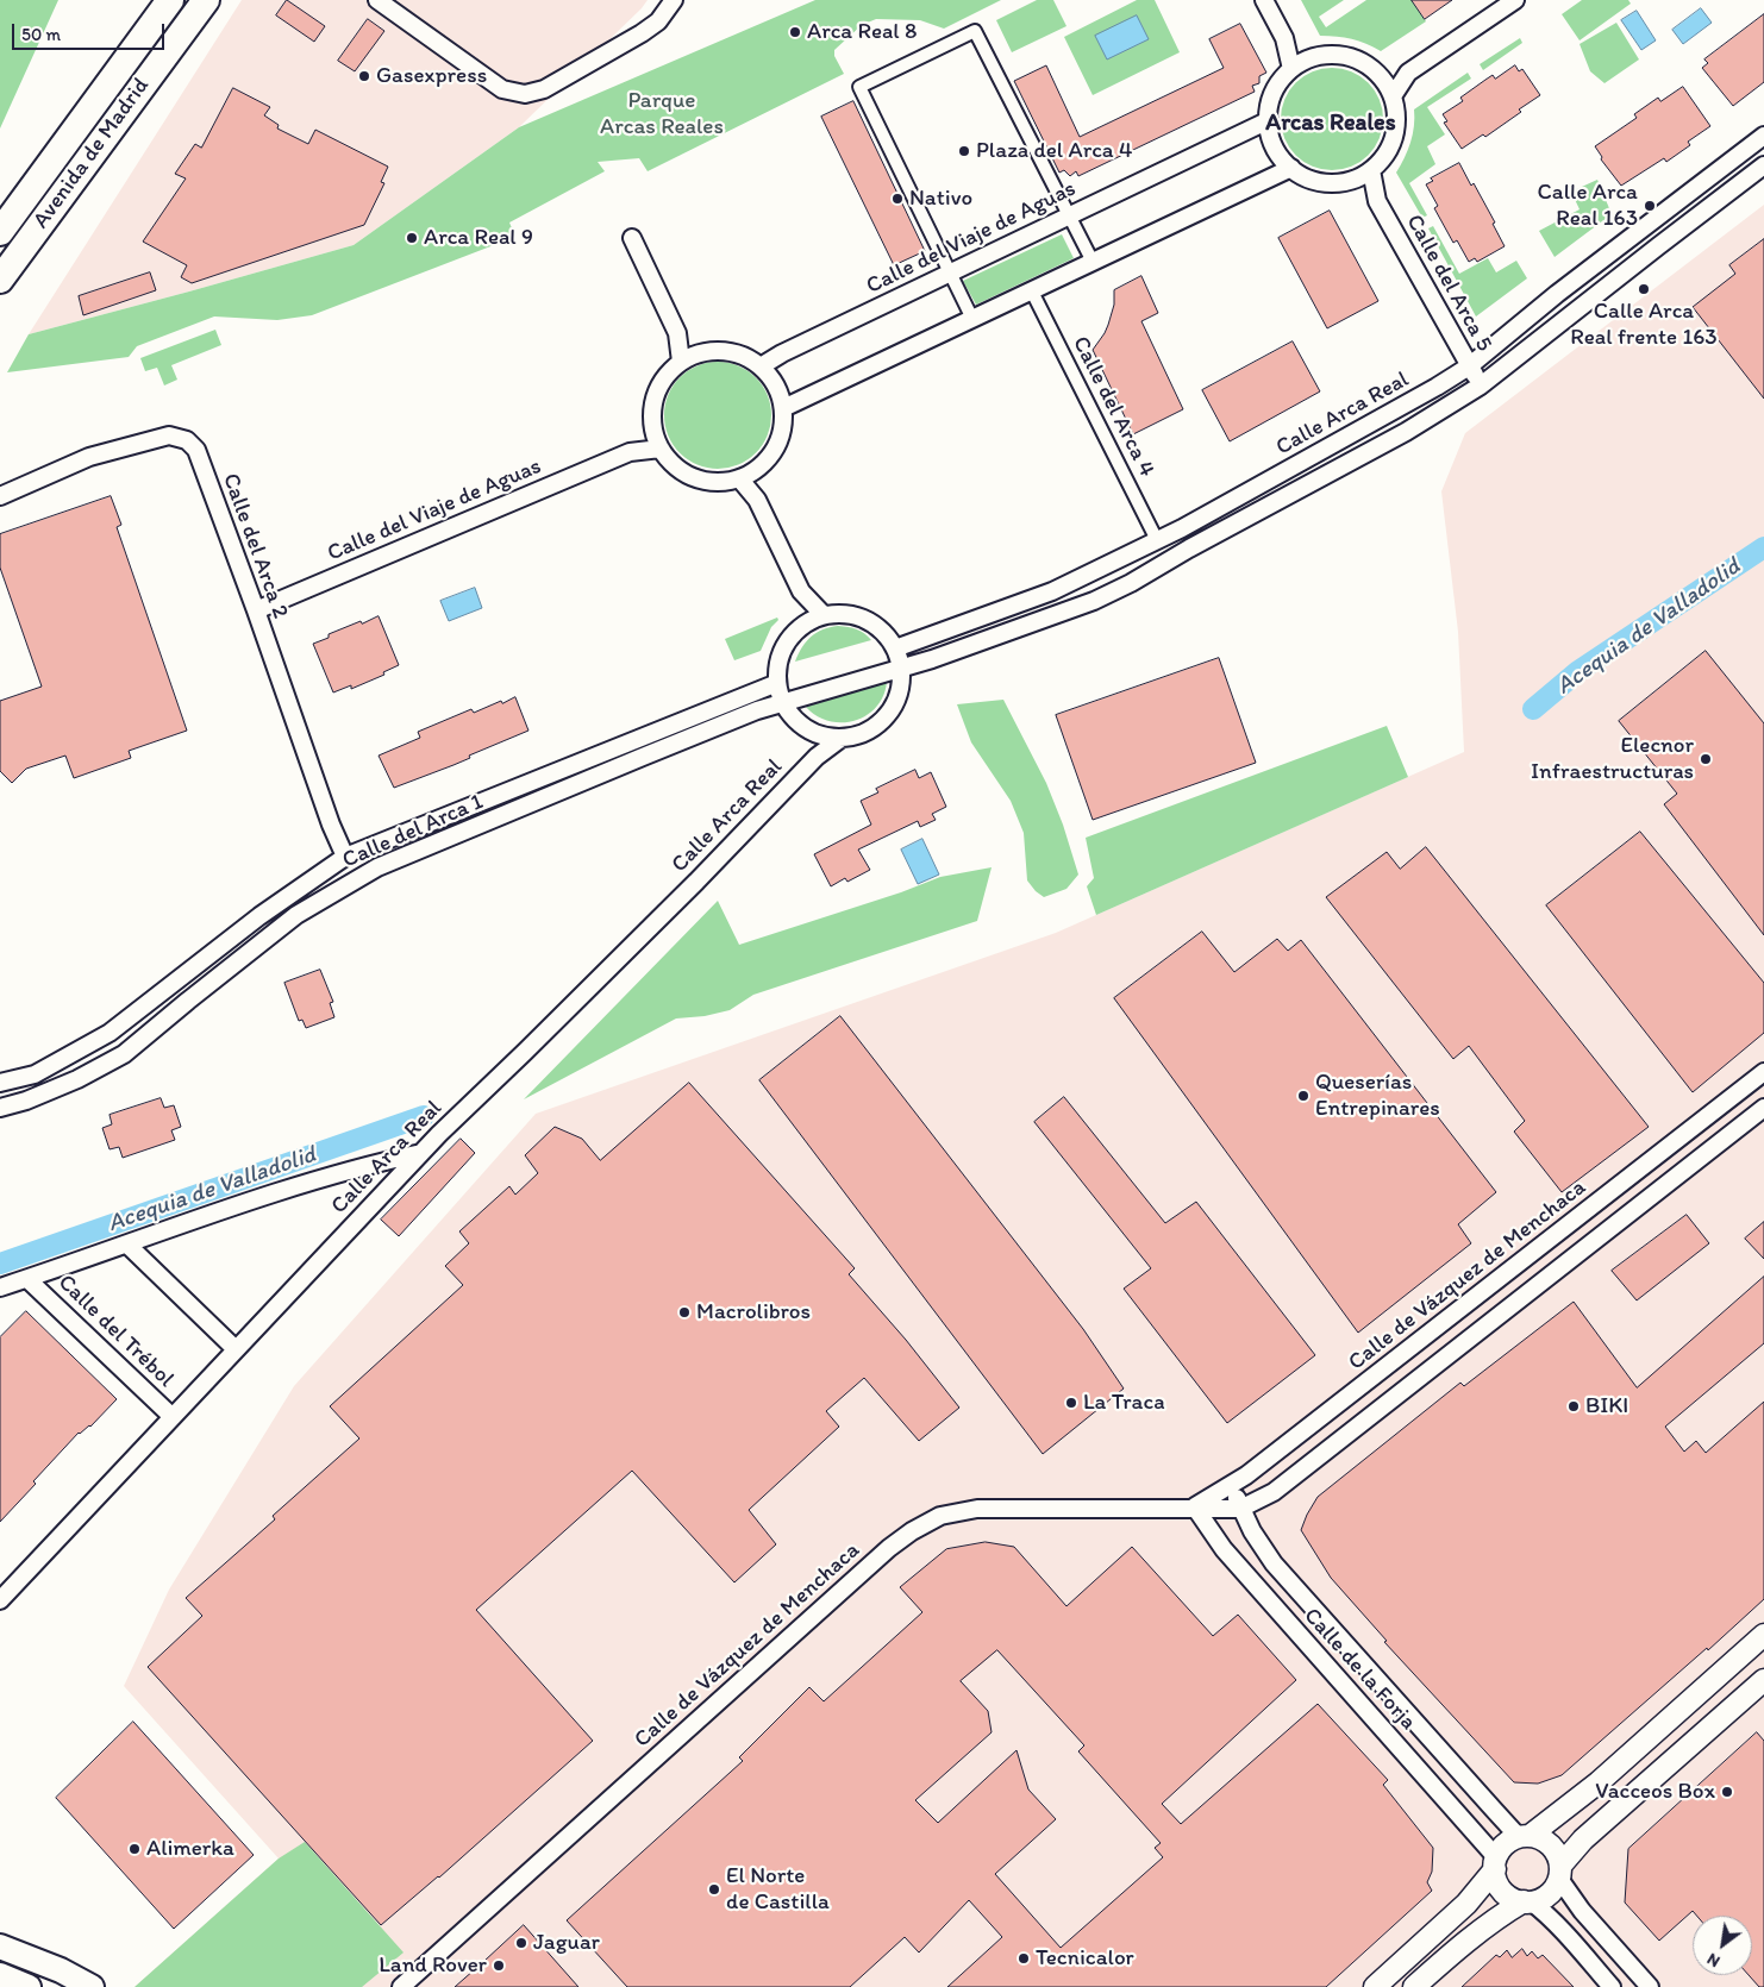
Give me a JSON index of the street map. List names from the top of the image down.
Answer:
{
  "streets": {
    "main road": ["Avenida de Madrid"],
    "street": [
      "Calle del Viaje de Aguas",
      "Calle del Arca 5",
      "Calle del Arca 4",
      "Calle Arca Real",
      "Calle del Arca 2",
      "Calle del Arca 1",
      "Calle de Vázquez de Menchaca",
      "Calle del Trébol",
      "Calle de la Forja"
    ]
  },
  "crossings": [
    ["Calle del Viaje de Aguas", "Calle del Arca 5"],
    ["Calle del Viaje de Aguas", "Calle del Arca 2"],
    ["Calle del Arca 5", "Calle Arca Real"],
    ["Calle del Arca 4", "Calle Arca Real"],
    ["Calle Arca Real", "Calle del Arca 1"],
    ["Calle Arca Real", "Calle del Trébol"],
    ["Calle del Arca 2", "Calle del Arca 1"],
    ["Calle de Vázquez de Menchaca", "Calle de la Forja"]
  ],
  "districts": ["Arcas Reales"],
  "water": ["Acequia de Valladolid"],
  "parks": ["Parque Arcas Reales"],
  "places": [
    "Arca Real 8",
    "Gasexpress",
    "Plaza del Arca 4",
    "Nativo",
    "Calle Arca Real 163",
    "Arca Real 9",
    "Calle Arca Real frente 163",
    "Elecnor Infraestructuras",
    "Queserías Entrepinares",
    "Macrolibros",
    "La Traca",
    "BIKI",
    "Vacceos Box",
    "Alimerka",
    "El Norte de Castilla",
    "Jaguar",
    "Tecnicalor",
    "Land Rover"
  ],
  "scale_bar": "50 m",
  "north": "bottom left"
}
